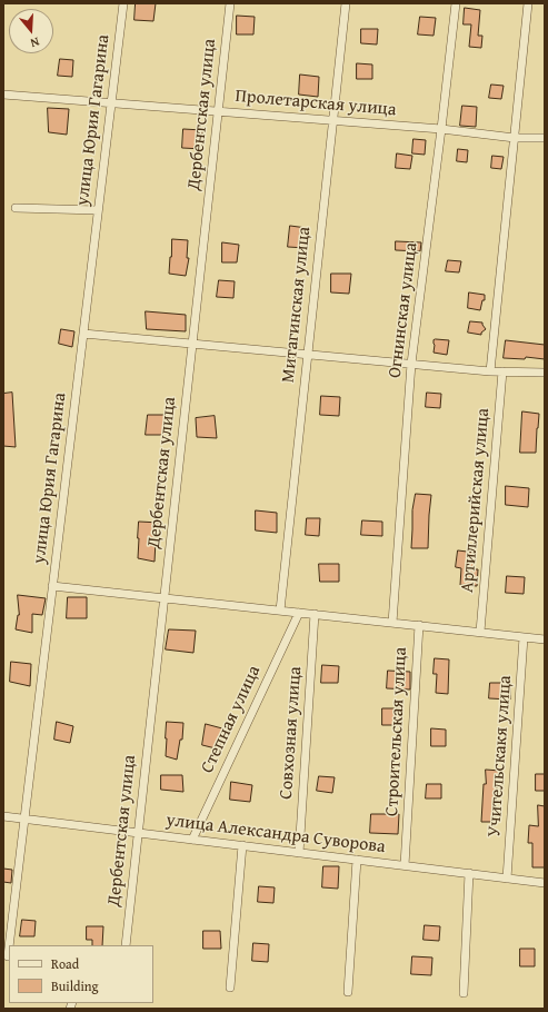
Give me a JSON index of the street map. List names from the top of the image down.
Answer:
{
  "streets": {
    "street": [
      "Пролетарская улица",
      "Дербентская улица",
      "улица Юрия Гагарина",
      "Митагинская улица",
      "Огнинская улица",
      "Артиллерийская улица",
      "Степная улица",
      "Строительская улица",
      "Совхозная улица",
      "Учительскакя улица",
      "улица Александра Суворова"
    ]
  },
  "crossings": [
    ["Пролетарская улица", "Дербентская улица"],
    ["Пролетарская улица", "улица Юрия Гагарина"],
    ["Пролетарская улица", "Митагинская улица"],
    ["Пролетарская улица", "Огнинская улица"],
    ["Дербентская улица", "улица Александра Суворова"],
    ["улица Юрия Гагарина", "улица Александра Суворова"],
    ["Степная улица", "улица Александра Суворова"],
    ["Строительская улица", "улица Александра Суворова"],
    ["Совхозная улица", "улица Александра Суворова"],
    ["Учительскакя улица", "улица Александра Суворова"]
  ],
  "legend": ["Road", "Building"],
  "north": "bottom"
}
